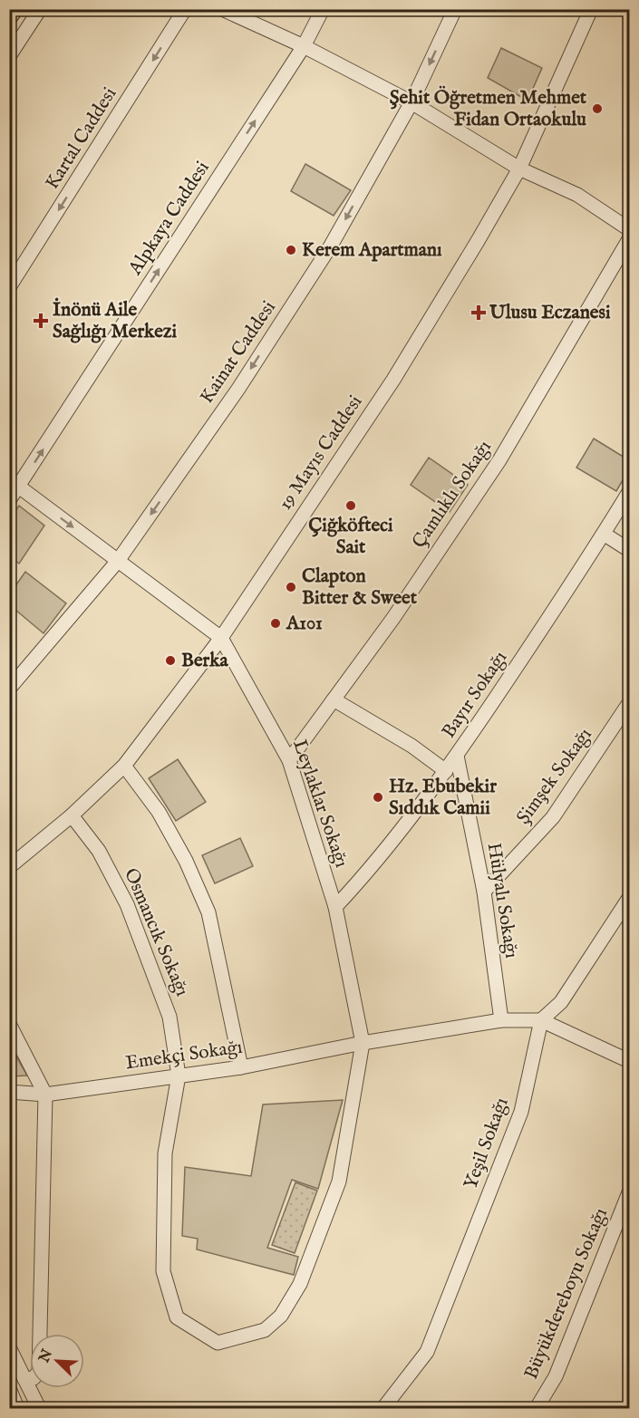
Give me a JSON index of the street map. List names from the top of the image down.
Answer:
{
  "streets": {
    "street": [
      "Kartal Caddesi",
      "Alpkaya Caddesi",
      "Kainat Caddesi",
      "19 Mayıs Caddesi",
      "Çamlıklı Sokağı",
      "Bayır Sokağı",
      "Şimşek Sokağı",
      "Leylaklar Sokağı",
      "Hülyalı Sokağı",
      "Osmancık Sokağı",
      "Emekçi Sokağı",
      "Yeşil Sokağı",
      "Büyükdereboyu Sokağı"
    ]
  },
  "crossings": [
    ["Alpkaya Caddesi", "Leylaklar Sokağı"],
    ["Kainat Caddesi", "Leylaklar Sokağı"],
    ["19 Mayıs Caddesi", "Leylaklar Sokağı"],
    ["19 Mayıs Caddesi", "Osmancık Sokağı"],
    ["Çamlıklı Sokağı", "Leylaklar Sokağı"],
    ["Bayır Sokağı", "Leylaklar Sokağı"],
    ["Bayır Sokağı", "Hülyalı Sokağı"],
    ["Şimşek Sokağı", "Hülyalı Sokağı"],
    ["Leylaklar Sokağı", "Osmancık Sokağı"],
    ["Leylaklar Sokağı", "Emekçi Sokağı"],
    ["Osmancık Sokağı", "Emekçi Sokağı"]
  ],
  "one_way": ["Kartal Caddesi", "Alpkaya Caddesi", "Kainat Caddesi"],
  "places": {
    "other": [
      "Şehit Öğretmen Mehmet Fidan Ortaokulu",
      "Kerem Apartmanı",
      "Çiğköfteci Sait",
      "Clapton Bitter & Sweet",
      "A101",
      "Berka",
      "Hz. Ebubekir Sıddık Camii"
    ],
    "health": ["Ulusu Eczanesi", "İnönü Aile Sağlığı Merkezi"]
  },
  "north": "top left"
}
